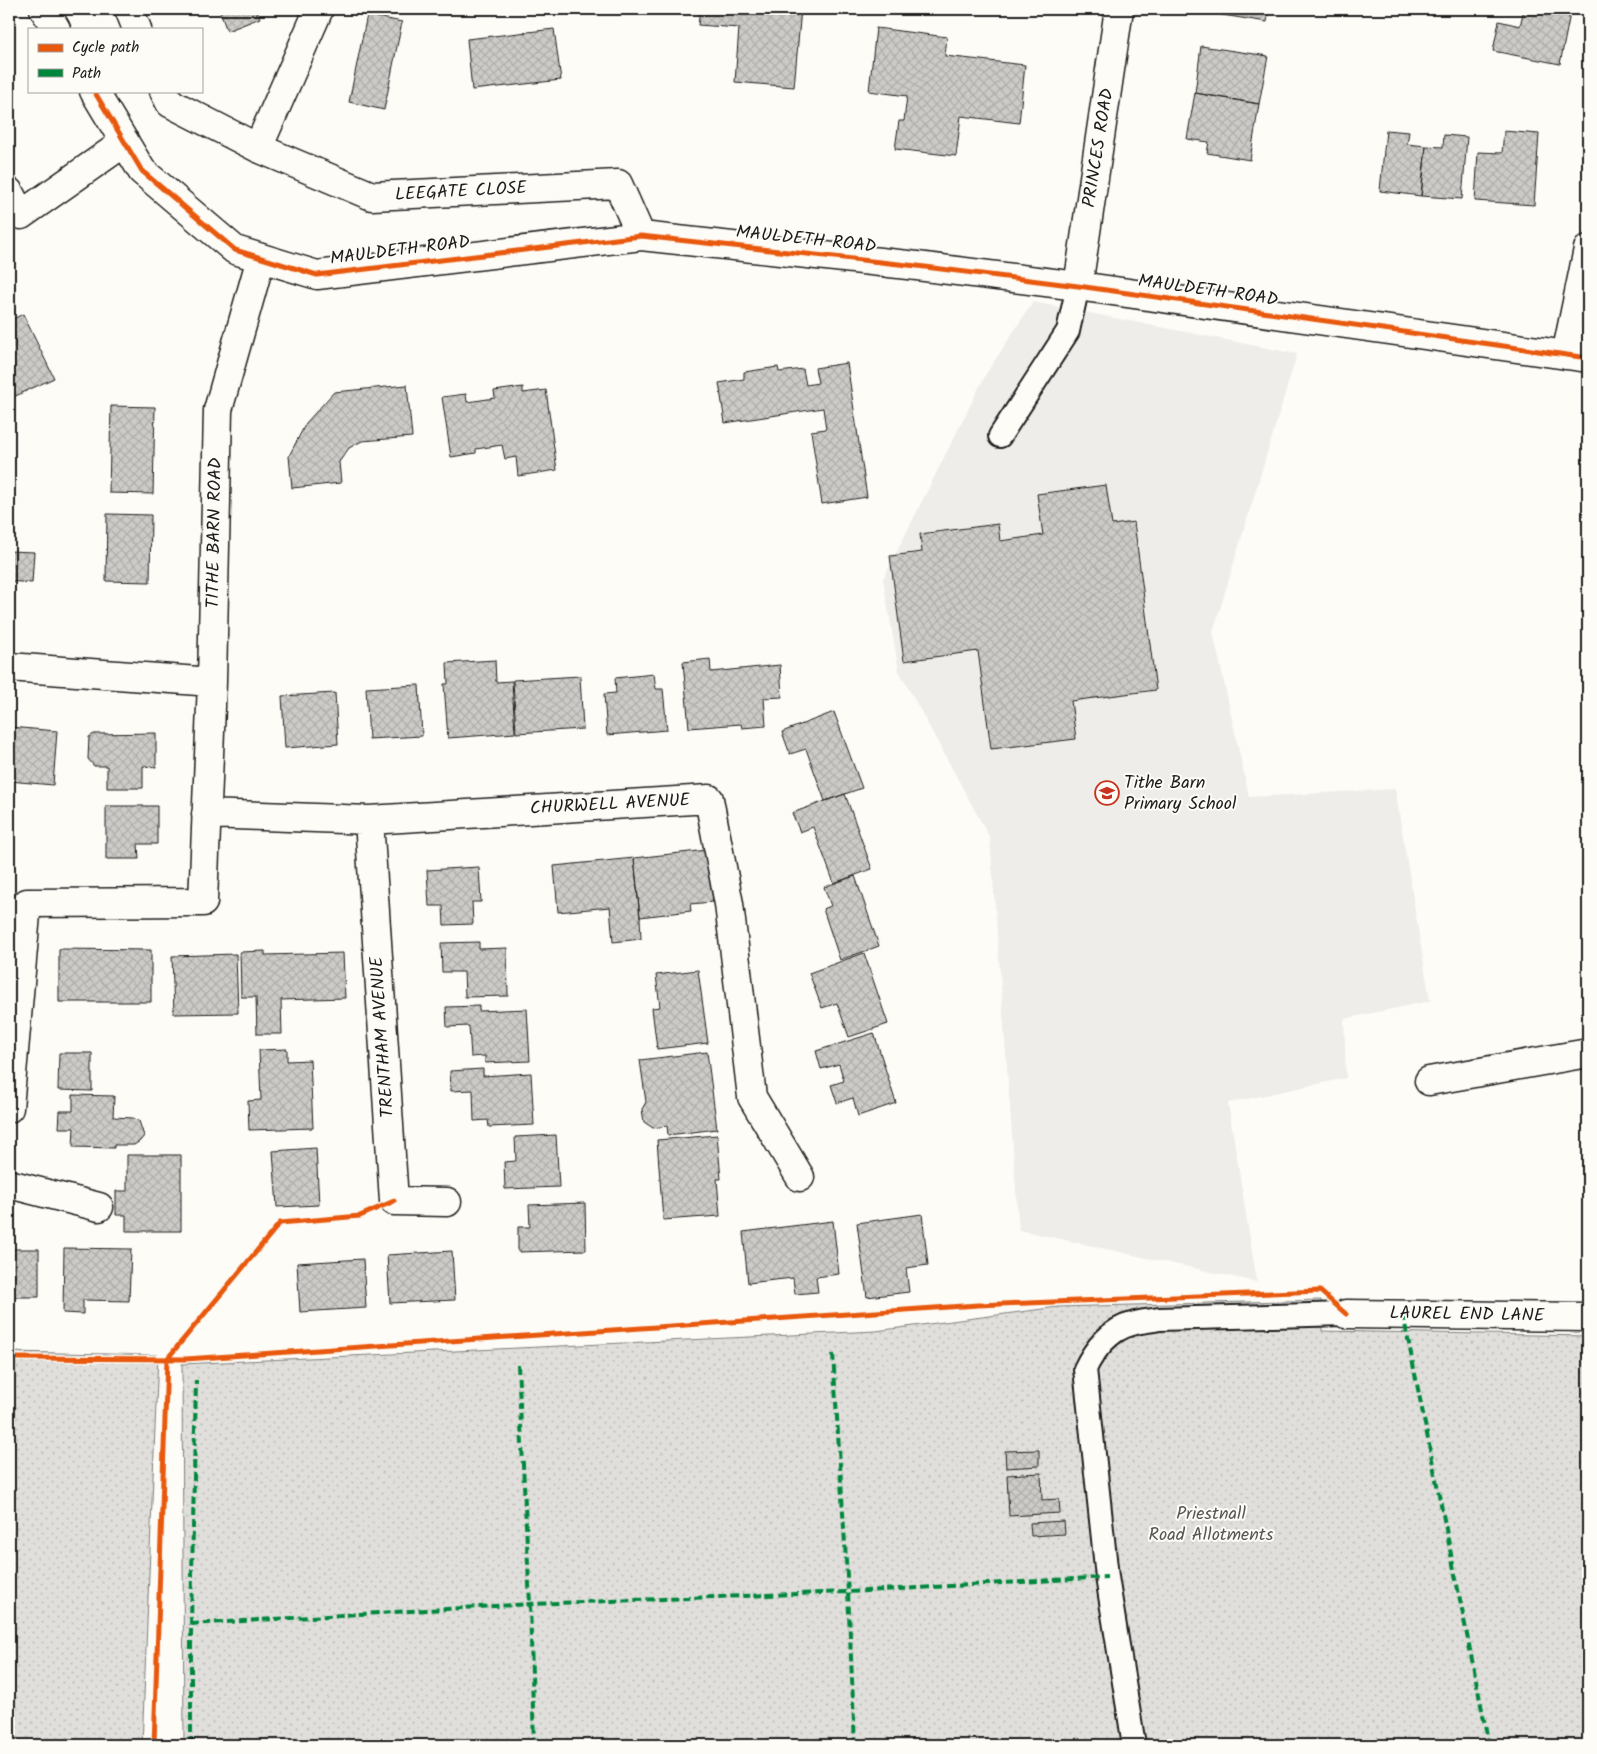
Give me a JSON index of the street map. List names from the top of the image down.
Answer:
{
  "streets": {
    "street": [
      "PRINCES ROAD",
      "LEEGATE CLOSE",
      "MAULDETH ROAD",
      "TITHE BARN ROAD",
      "CHURWELL AVENUE",
      "TRENTHAM AVENUE",
      "LAUREL END LANE"
    ]
  },
  "crossings": [
    ["PRINCES ROAD", "MAULDETH ROAD"],
    ["LEEGATE CLOSE", "MAULDETH ROAD"],
    ["MAULDETH ROAD", "TITHE BARN ROAD"],
    ["TITHE BARN ROAD", "CHURWELL AVENUE"],
    ["CHURWELL AVENUE", "TRENTHAM AVENUE"]
  ],
  "parks": ["Priestnall Road Allotments"],
  "places": {
    "school or university": ["Tithe Barn Primary School"]
  },
  "legend": ["Cycle path", "Path"]
}
